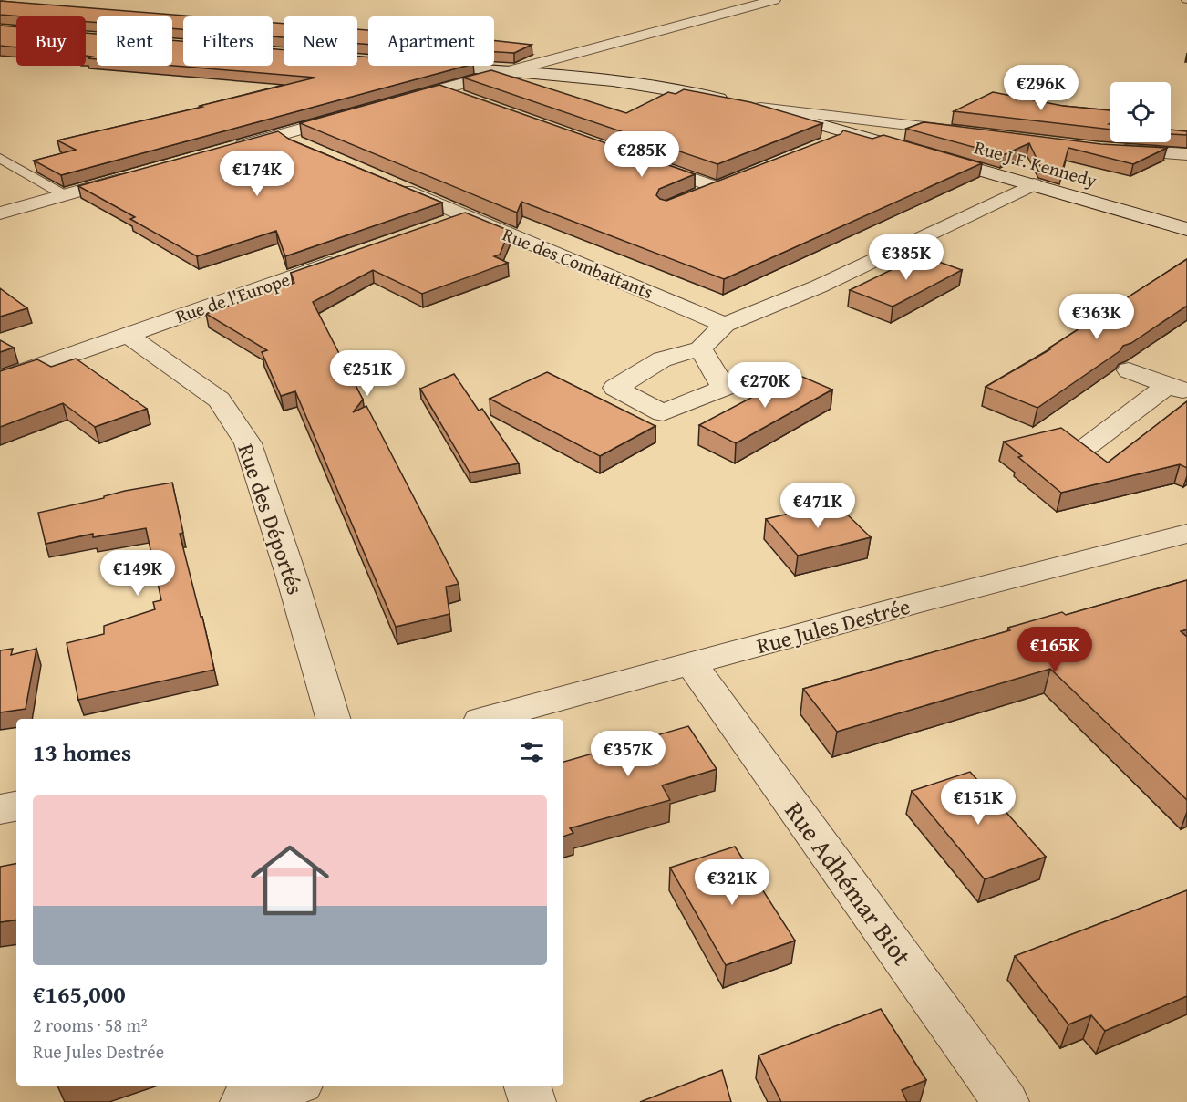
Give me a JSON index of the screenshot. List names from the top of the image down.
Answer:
{
  "streets": {
    "street": [
      "Rue J.F. Kennedy",
      "Rue des Combattants",
      "Rue de l'Europe",
      "Rue des Déportés",
      "Rue Jules Destrée",
      "Rue Adhémar Biot"
    ]
  },
  "crossings": [
    ["Rue de l'Europe", "Rue des Déportés"],
    ["Rue Jules Destrée", "Rue Adhémar Biot"]
  ],
  "page": {
    "chip": [
      "Buy",
      "Rent",
      "Filters",
      "New",
      "Apartment"
    ],
    "price": [
      "€296K",
      "€285K",
      "€174K",
      "€385K",
      "€363K",
      "€251K",
      "€270K",
      "€471K",
      "€149K",
      "€165K",
      "€357K",
      "€151K",
      "€321K"
    ],
    "heading": "13 homes",
    "list": [
      {
        "name": "€165,000",
        "note": "2 rooms · 58 m² · Rue Jules Destrée"
      }
    ]
  }
}
